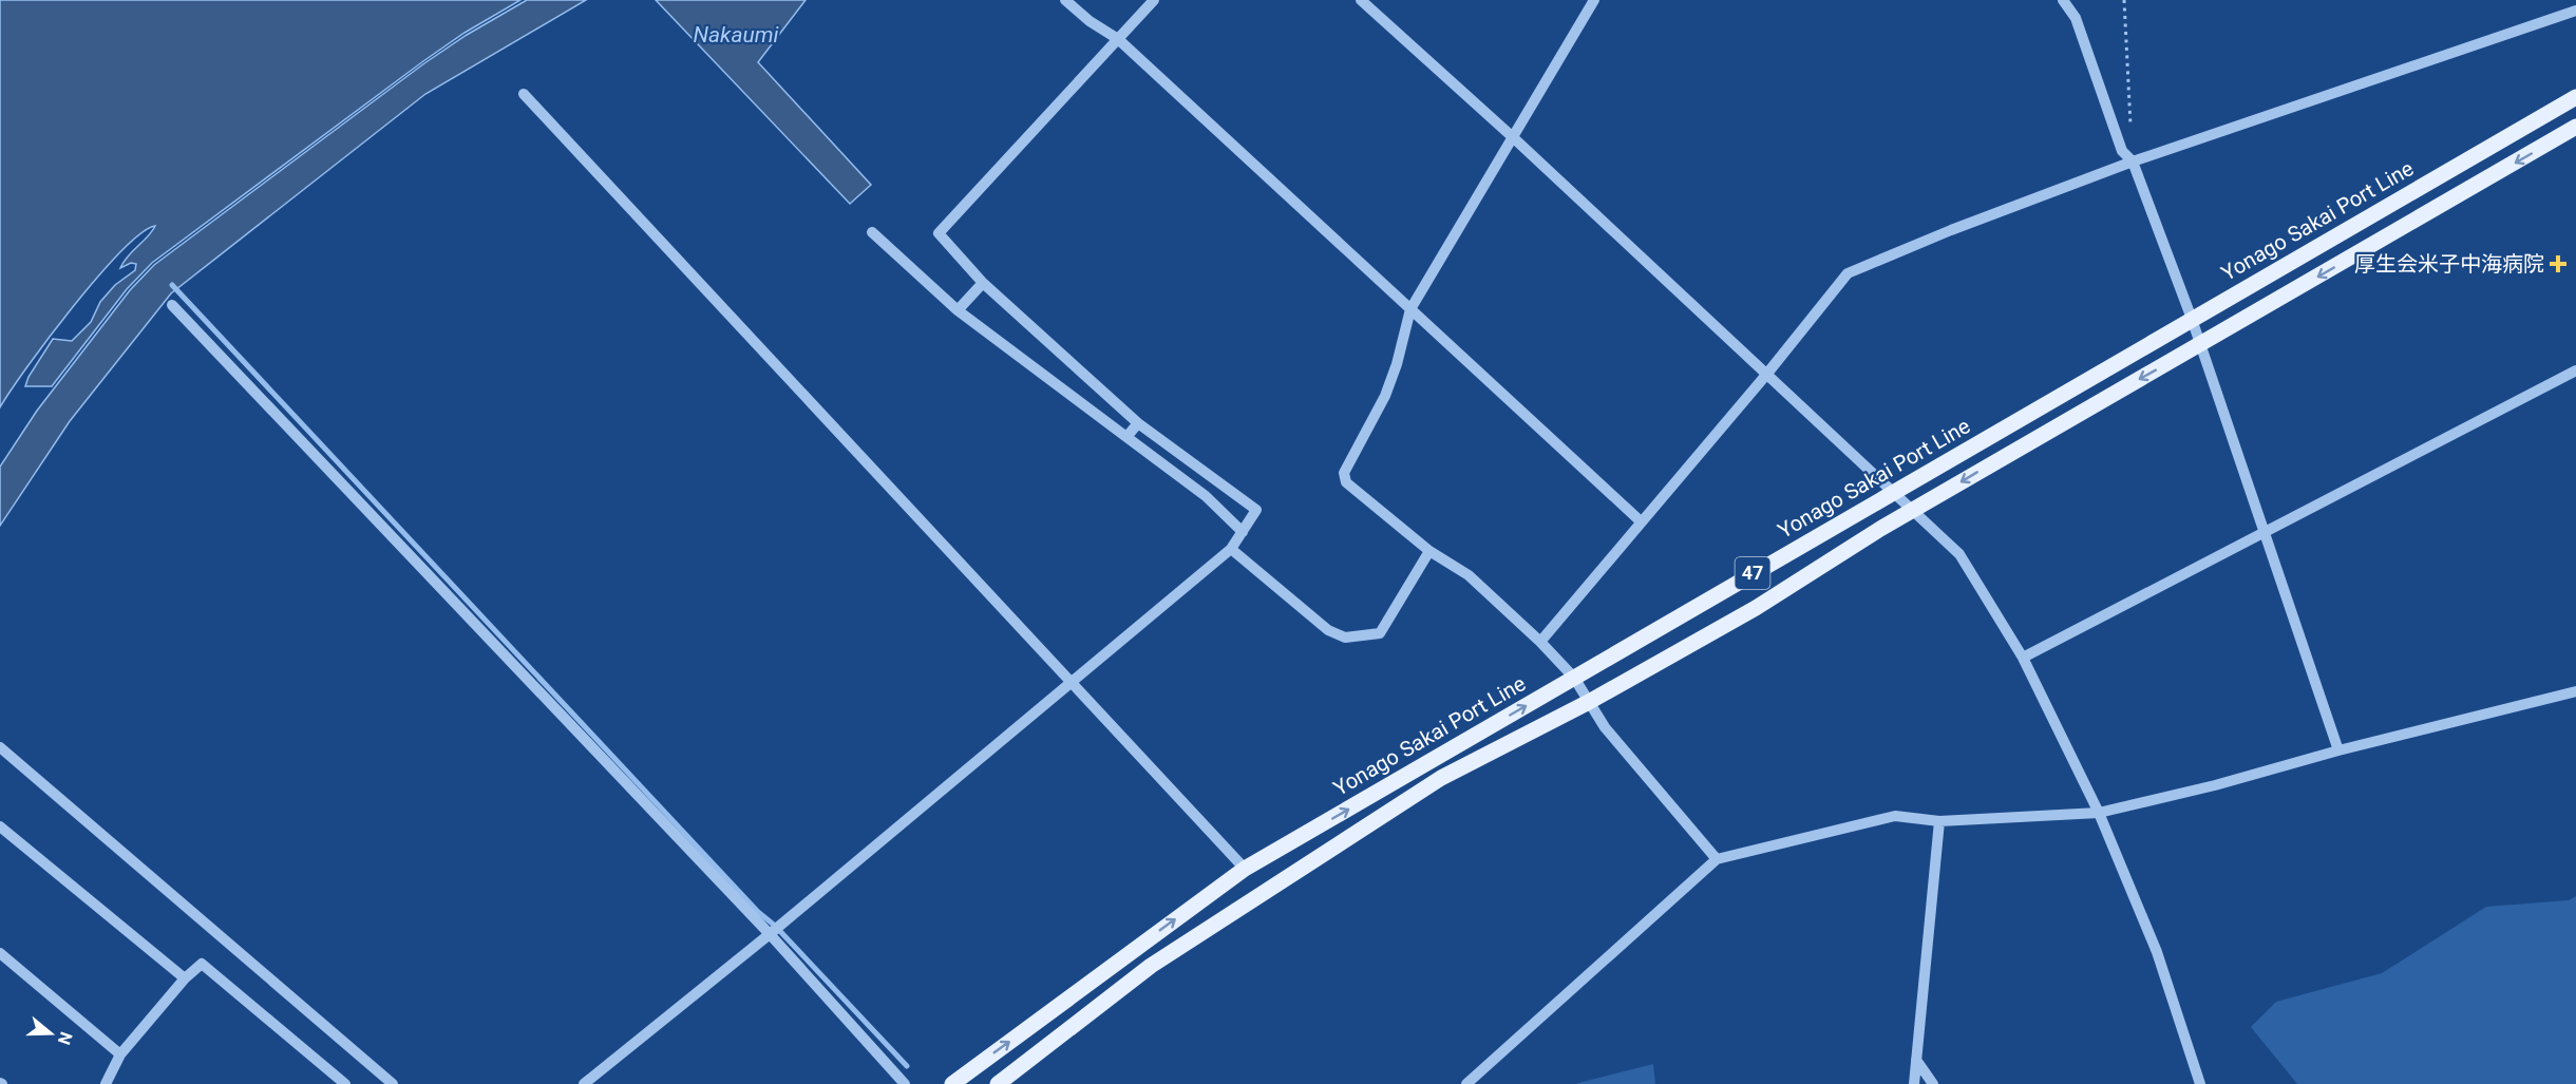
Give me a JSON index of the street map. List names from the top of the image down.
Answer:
{
  "streets": {
    "main road": ["Yonago Sakai Port Line", "47"]
  },
  "water": ["Nakaumi"],
  "places": {
    "health": ["厚生会米子中海病院"]
  },
  "north": "right"
}
